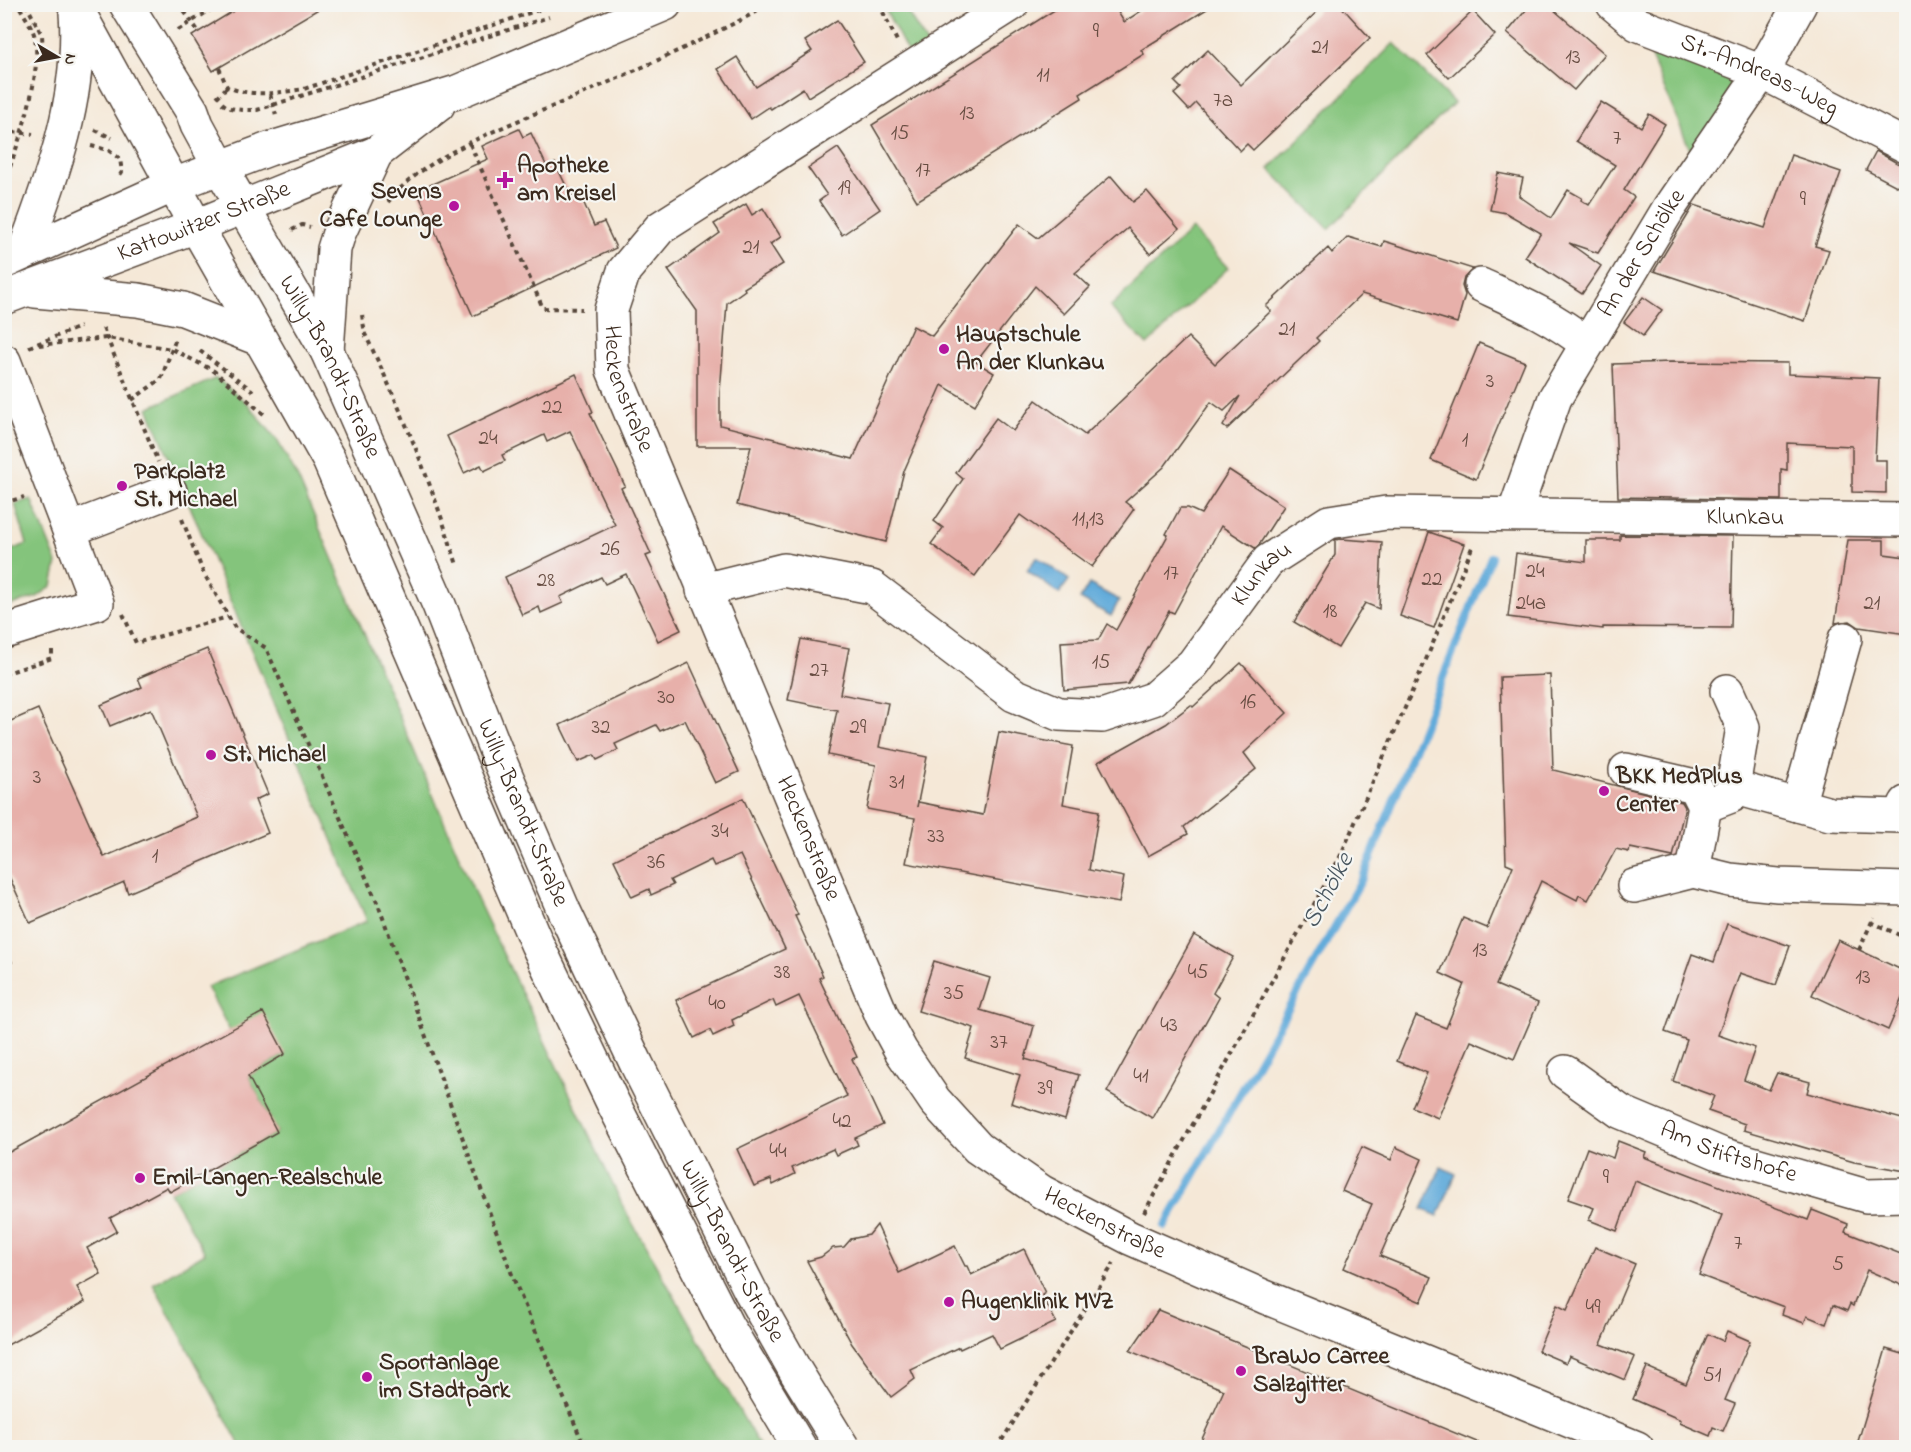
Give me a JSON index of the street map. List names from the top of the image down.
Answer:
{
  "streets": {
    "street": [
      "St.-Andreas-Weg",
      "Kattowitzer Straße",
      "An der Schölke",
      "Willy-Brandt-Straße",
      "Heckenstraße",
      "Klunkau",
      "Am Stiftshofe"
    ]
  },
  "crossings": [
    ["St.-Andreas-Weg", "An der Schölke"],
    ["Kattowitzer Straße", "Willy-Brandt-Straße"],
    ["An der Schölke", "Klunkau"],
    ["Heckenstraße", "Klunkau"]
  ],
  "water": ["Schölke"],
  "places": {
    "health": ["Apotheke am Kreisel"],
    "other": [
      "Sevens Cafe Lounge",
      "Hauptschule An der Klunkau",
      "Parkplatz St. Michael",
      "St. Michael",
      "BKK MedPlus Center",
      "Emil-Langen-Realschule",
      "Augenklinik MVZ",
      "BraWo Carree Salzgitter",
      "Sportanlage im Stadtpark"
    ]
  },
  "house_numbers": [
    "9",
    "21",
    "13",
    "11",
    "7a",
    "13",
    "15",
    "7",
    "17",
    "19",
    "9",
    "21",
    "21",
    "3",
    "22",
    "24",
    "1",
    "11,13",
    "26",
    "24",
    "17",
    "22",
    "28",
    "24a",
    "21",
    "18",
    "15",
    "27",
    "30",
    "16",
    "32",
    "29",
    "3",
    "31",
    "34",
    "33",
    "1",
    "36",
    "13",
    "38",
    "45",
    "13",
    "35",
    "40",
    "43",
    "37",
    "41",
    "39",
    "42",
    "44",
    "9",
    "7",
    "5",
    "49",
    "51"
  ],
  "north": "right"
}
